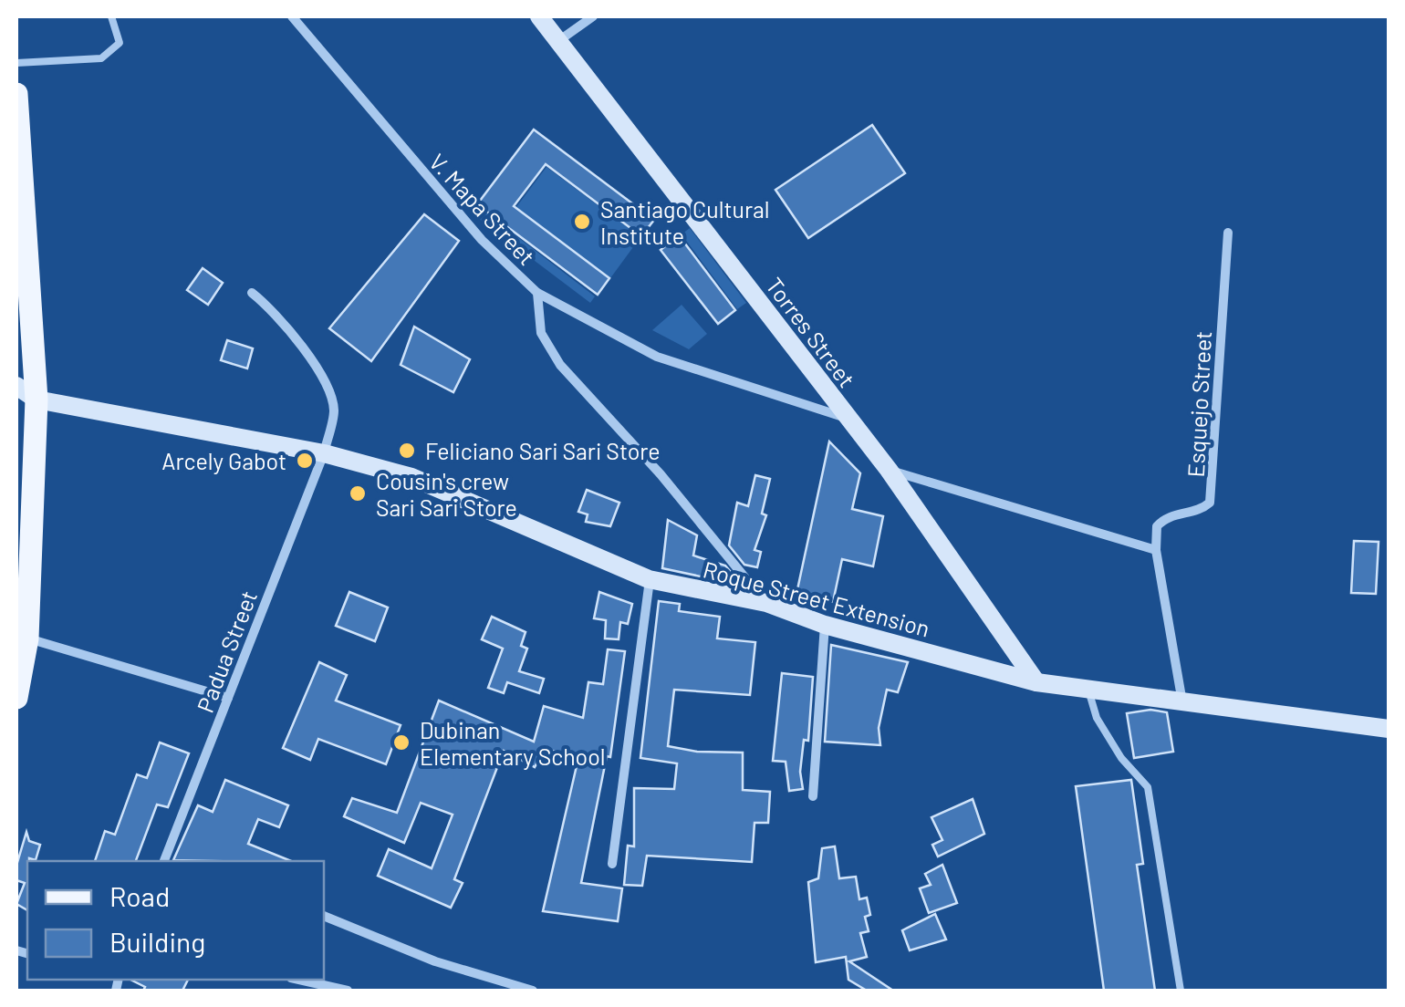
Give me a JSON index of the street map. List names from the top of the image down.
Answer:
{
  "streets": {
    "street": [
      "V. Mapa Street",
      "Torres Street",
      "Esquejo Street",
      "Roque Street Extension",
      "Padua Street"
    ]
  },
  "crossings": [
    ["V. Mapa Street", "Torres Street"],
    ["Torres Street", "Roque Street Extension"],
    ["Roque Street Extension", "Padua Street"]
  ],
  "places": [
    "Santiago Cultural Institute",
    "Feliciano Sari Sari Store",
    "Arcely Gabot",
    "Cousin's crew Sari Sari Store",
    "Dubinan Elementary School"
  ],
  "legend": ["Road", "Building"]
}
